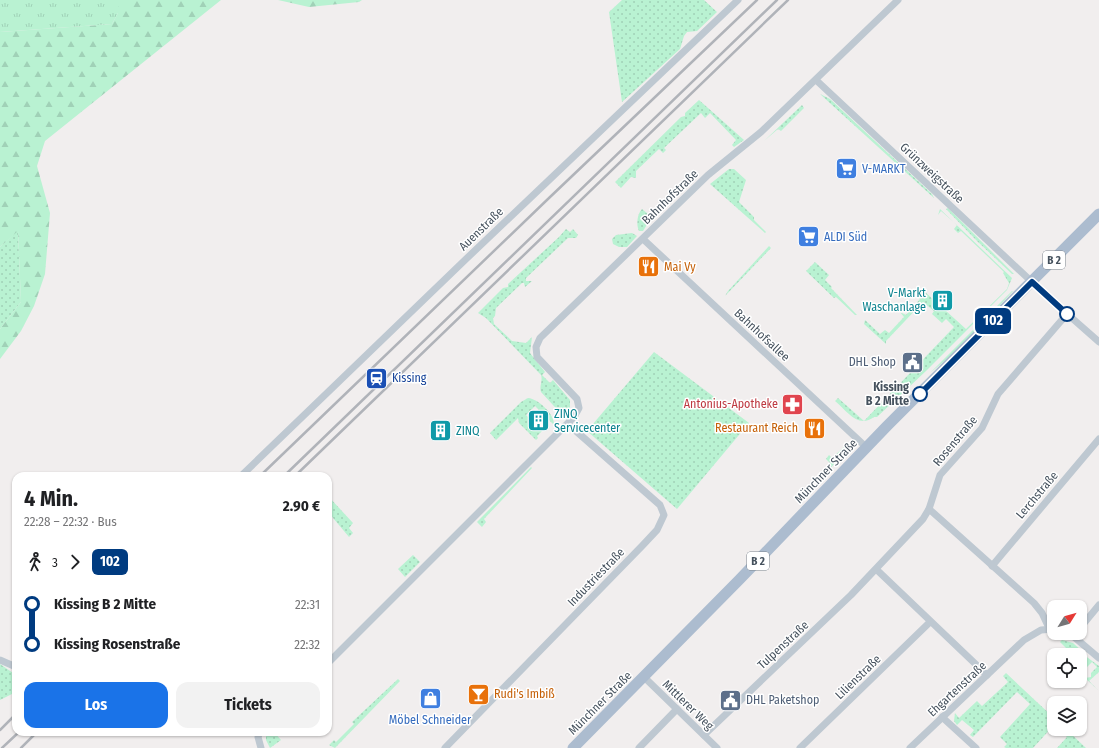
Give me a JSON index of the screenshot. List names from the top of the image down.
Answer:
{
  "streets": {
    "main road": ["B 2", "Münchner Straße"],
    "street": [
      "Grünzweigstraße",
      "Bahnhofstraße",
      "Auenstraße",
      "Bahnhofsallee",
      "Rosenstraße",
      "Lerchstraße",
      "Industriestraße",
      "Tulpenstraße",
      "Lilienstraße",
      "Ehgartenstraße",
      "Mittlerer Weg"
    ]
  },
  "crossings": [
    ["Grünzweigstraße", "Bahnhofstraße"],
    ["Grünzweigstraße", "Rosenstraße"],
    ["Grünzweigstraße", "Münchner Straße"],
    ["Bahnhofstraße", "Bahnhofsallee"],
    ["Bahnhofstraße", "Industriestraße"],
    ["Bahnhofsallee", "Münchner Straße"],
    ["Rosenstraße", "Tulpenstraße"],
    ["Münchner Straße", "Mittlerer Weg"],
    ["Tulpenstraße", "Mittlerer Weg"]
  ],
  "places": {
    "supermarket": ["V-MARKT", "ALDI Süd"],
    "restaurant": ["Mai Vy", "Restaurant Reich"],
    "building": ["V-Markt Waschanlage", "ZINQ Servicecenter", "ZINQ"],
    "public building": ["DHL Shop", "DHL Paketshop"],
    "station": ["Kissing"],
    "other": ["Kissing B 2 Mitte"],
    "pharmacy": ["Antonius-Apotheke"],
    "bar": ["Rudi's Imbiß"],
    "shop": ["Möbel Schneider"]
  },
  "lines": ["bus line 102"],
  "north": "top right",
  "page": {
    "on_map": "102",
    "heading": ["4 Min.", "22:28 – 22:32 · Bus", "2.90 €"],
    "legs": ["3", "102"],
    "list": [
      {
        "name": "Kissing B 2 Mitte",
        "value": "22:31"
      },
      {
        "name": "Kissing Rosenstraße",
        "value": "22:32"
      }
    ],
    "buttons": ["Los", "Tickets"]
  }
}
